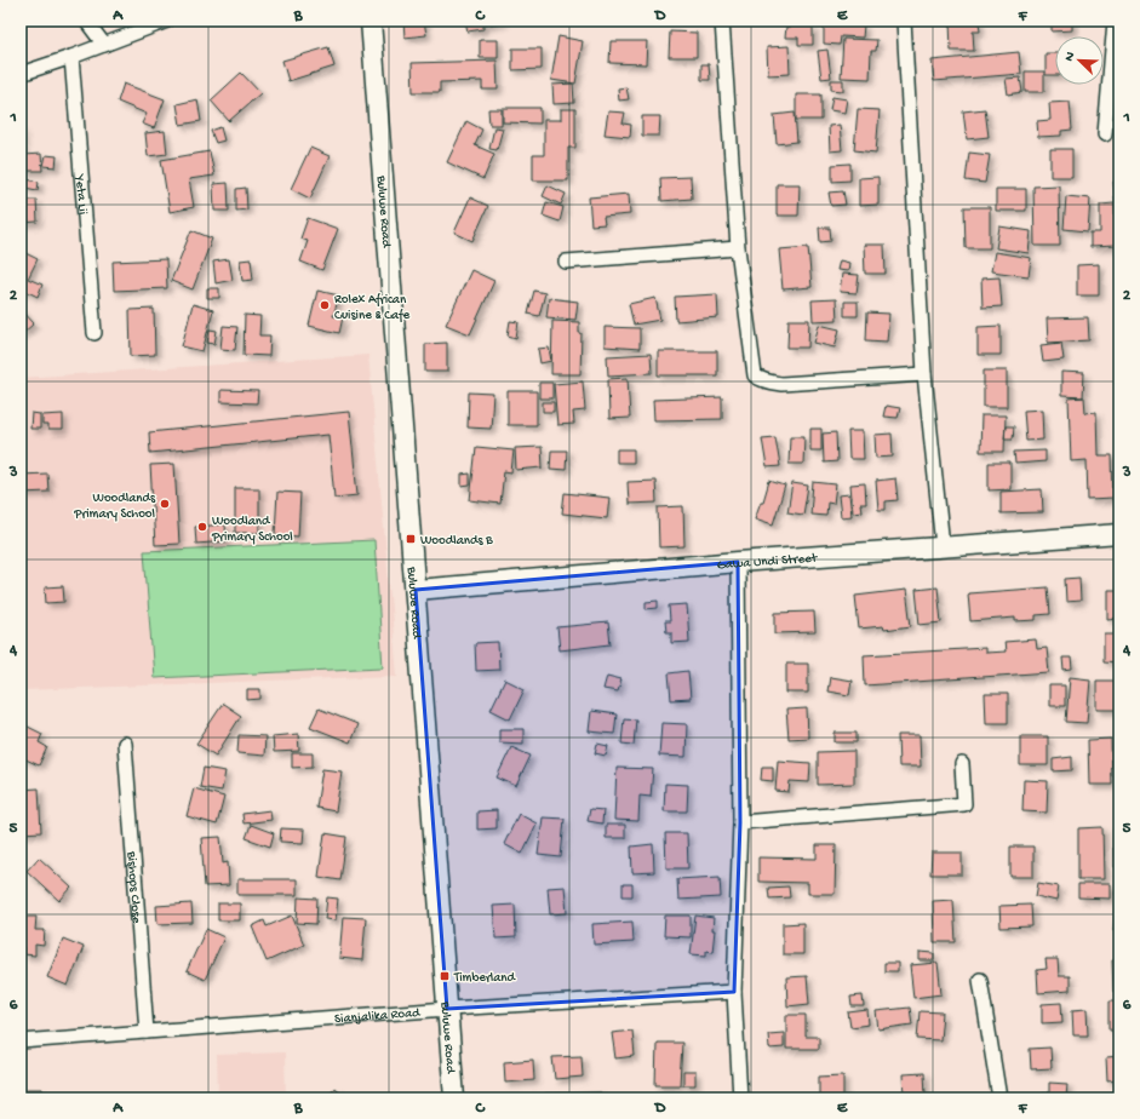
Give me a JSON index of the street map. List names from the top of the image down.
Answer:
{
  "streets": {
    "street": [
      "Yeta Lii",
      "Buluwe Road",
      "Gawa Undi Street",
      "Bishops Close",
      "Sianjalika Road"
    ]
  },
  "crossings": [
    ["Buluwe Road", "Gawa Undi Street"],
    ["Buluwe Road", "Sianjalika Road"],
    ["Bishops Close", "Sianjalika Road"]
  ],
  "places": {
    "other": ["Rolex African Cuisine & Cafe", "Woodlands Primary School", "Woodland Primary School"],
    "transit": ["Woodlands B", "Timberland"]
  },
  "north": "top left",
  "grid": {
    "columns": [
      "A",
      "B",
      "C",
      "D",
      "E",
      "F"
    ],
    "rows": [
      "1",
      "2",
      "3",
      "4",
      "5",
      "6"
    ]
  }
}
